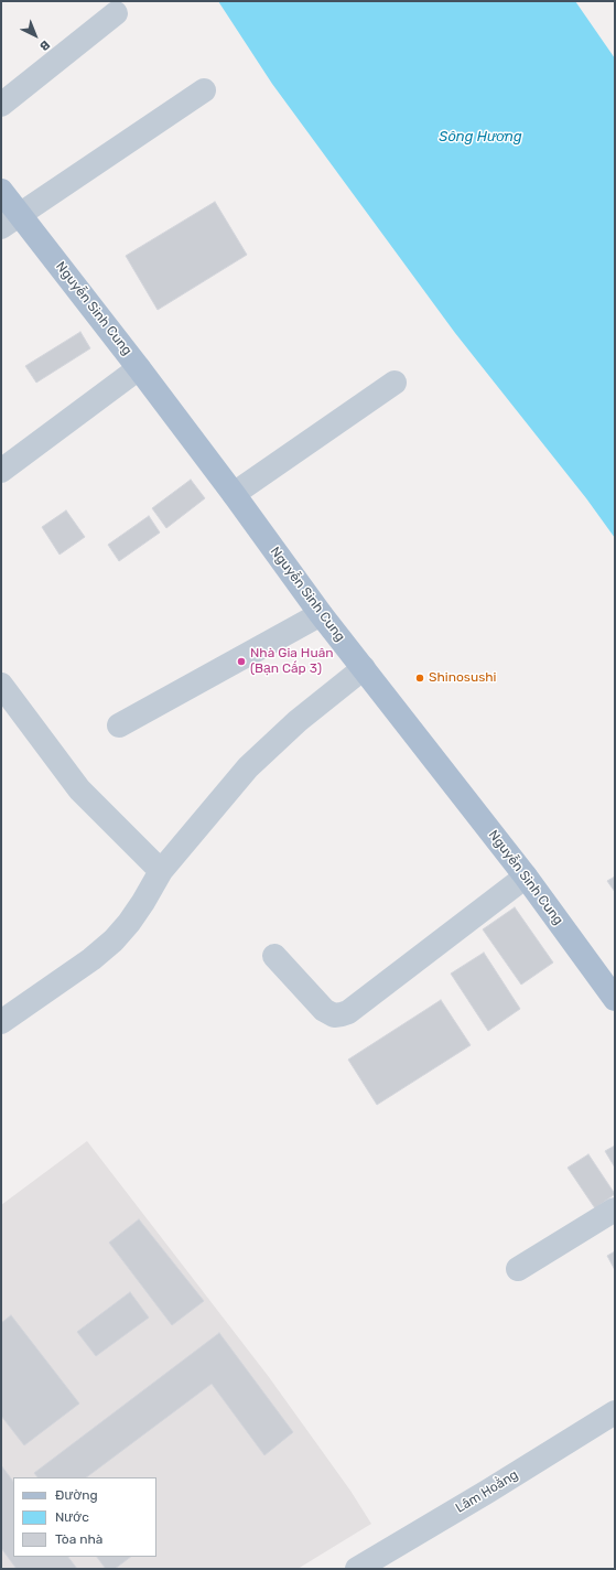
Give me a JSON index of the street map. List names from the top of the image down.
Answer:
{
  "streets": {
    "main road": ["Nguyễn Sinh Cung"],
    "street": ["Lâm Hoằng"]
  },
  "water": ["Sông Hương"],
  "places": ["Nhà Gia Huân (Bạn Cấp 3)", "Shinosushi"],
  "legend": ["Đường", "Nước", "Tòa nhà"],
  "north": "bottom right"
}
